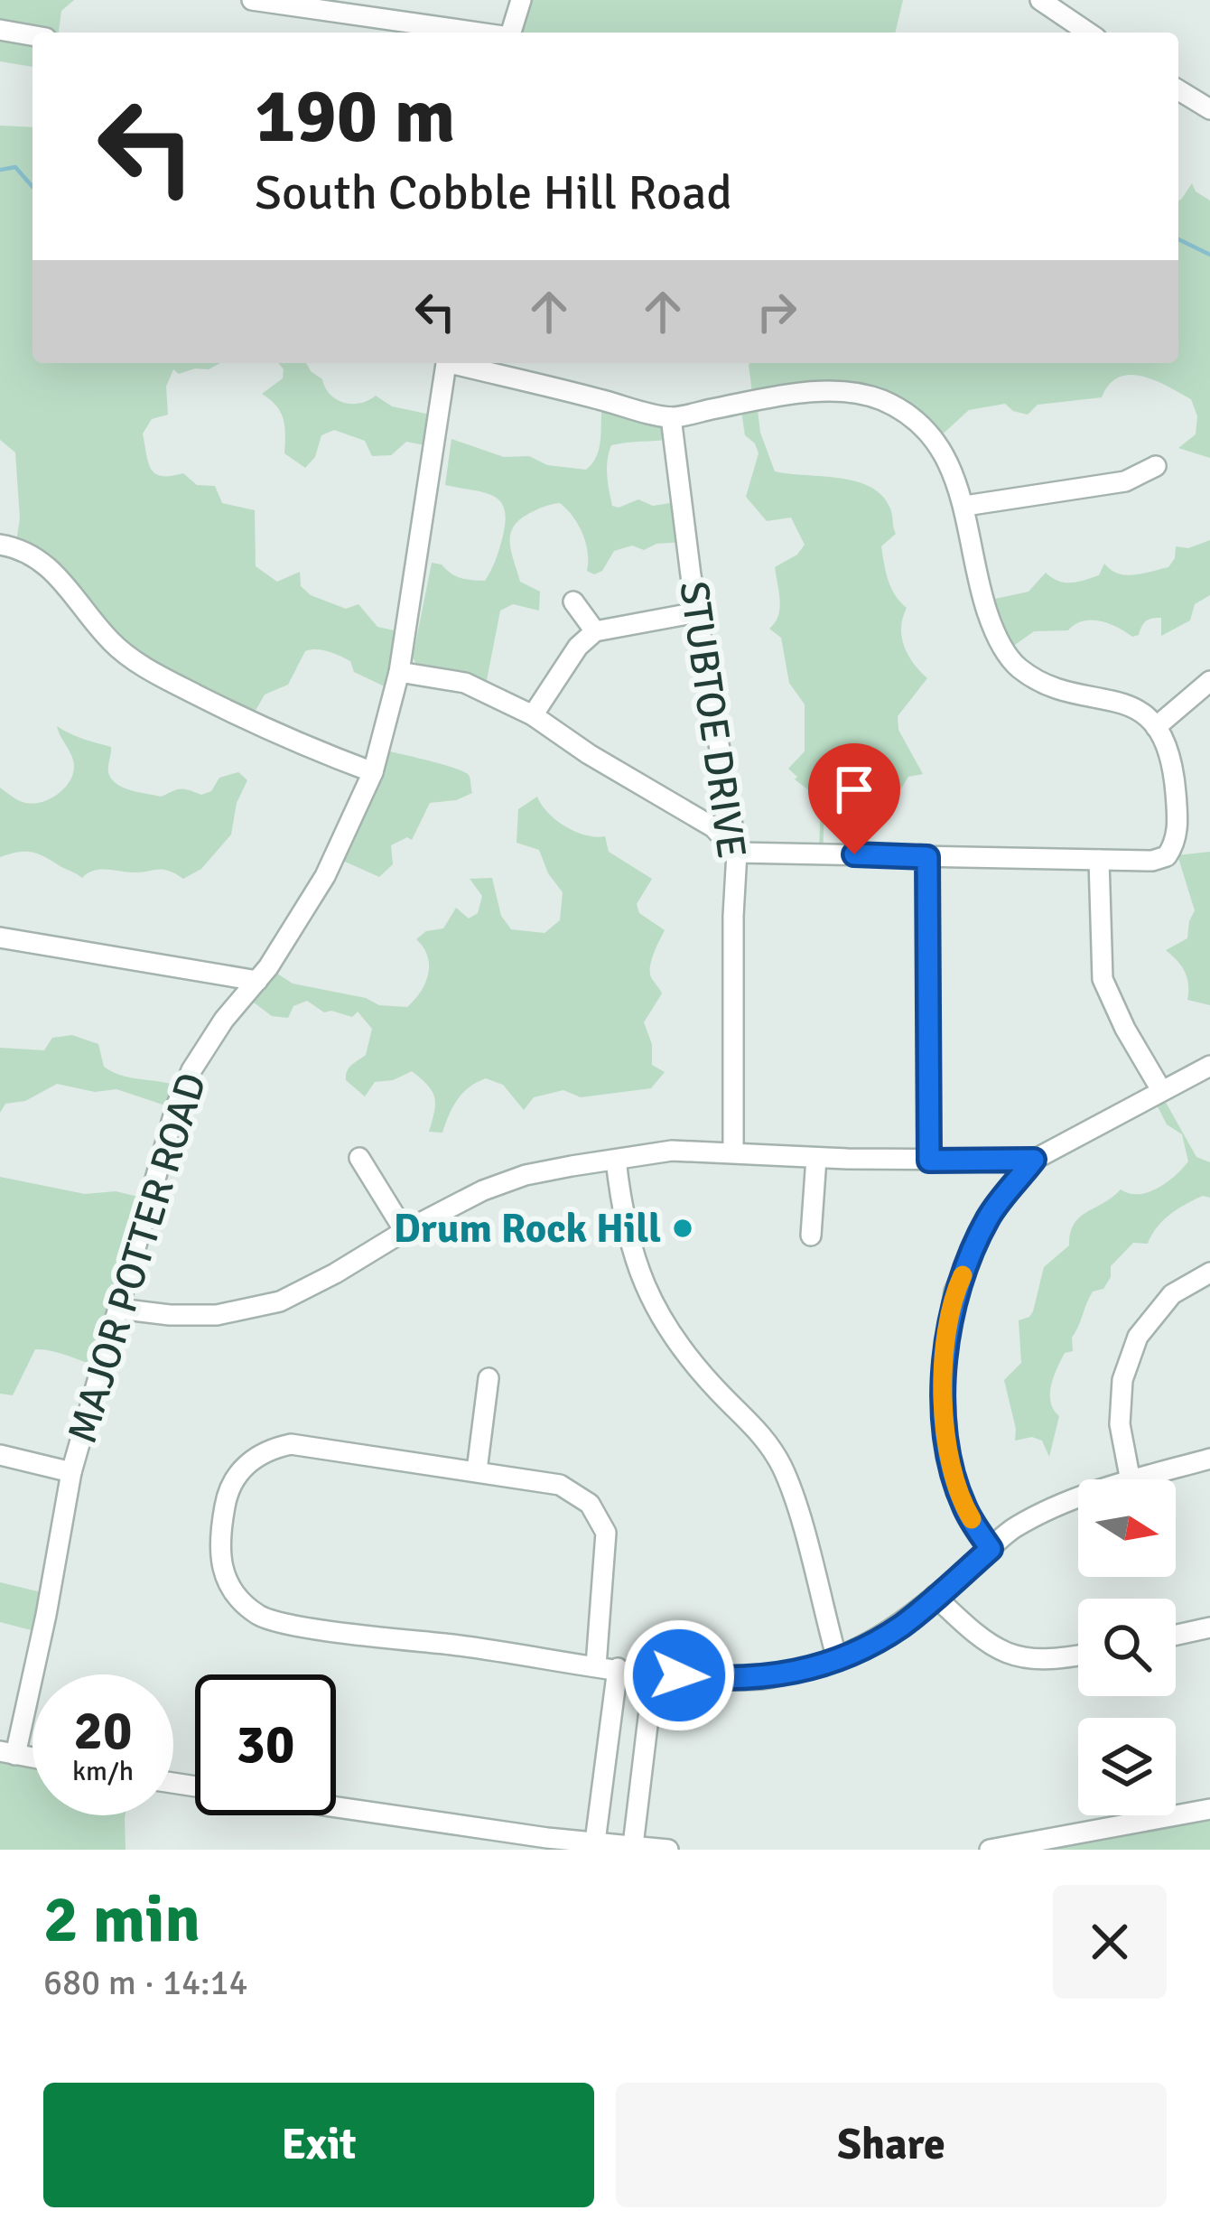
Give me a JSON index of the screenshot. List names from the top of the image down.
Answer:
{
  "streets": {
    "street": ["STUBTOE DRIVE", "MAJOR POTTER ROAD"]
  },
  "places": ["Drum Rock Hill"],
  "north": "right",
  "page": {
    "turn": ["190 m", "South Cobble Hill Road"],
    "speed": "20 km/h",
    "limit": "30",
    "heading": ["2 min", "680 m · 14:14"],
    "buttons": ["Exit", "Share"]
  }
}
